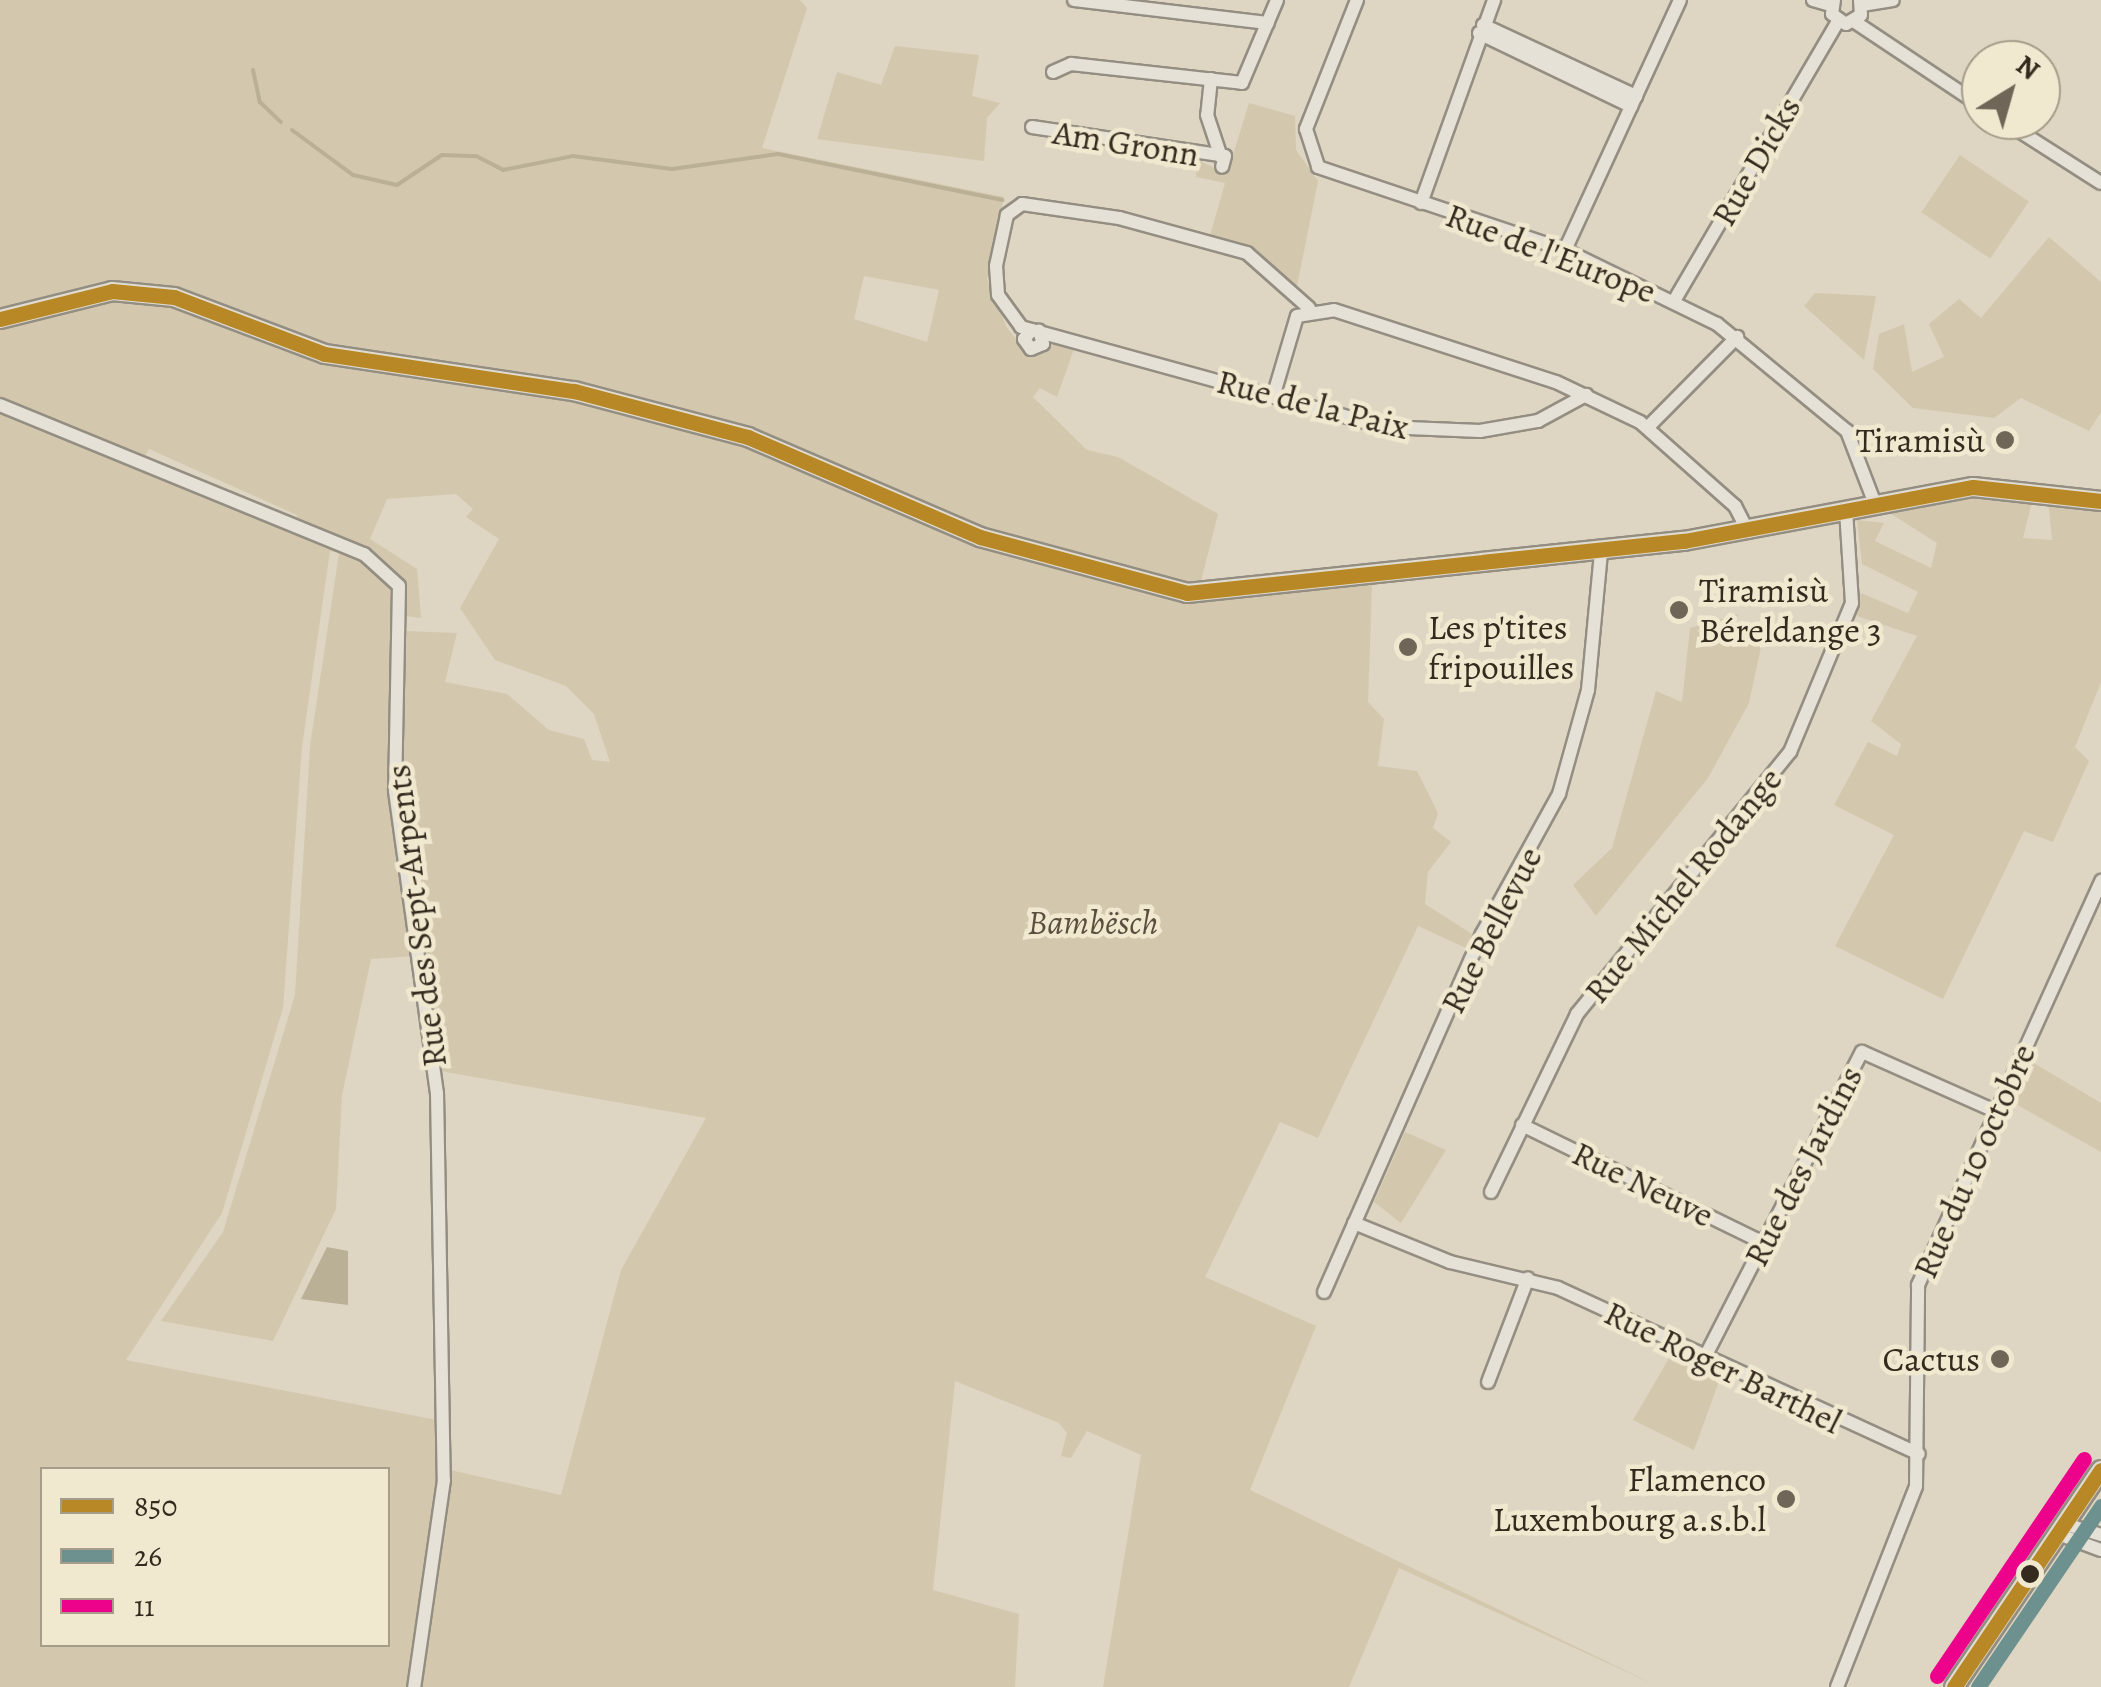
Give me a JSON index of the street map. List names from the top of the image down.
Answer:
{
  "streets": {
    "street": [
      "Am Gronn",
      "Rue Dicks",
      "Rue de l'Europe",
      "Rue de la Paix",
      "Rue Michel Rodange",
      "Rue des Sept-Arpents",
      "Rue Bellevue",
      "Rue du 10 octobre",
      "Rue des Jardins",
      "Rue Neuve",
      "Rue Roger Barthel"
    ]
  },
  "crossings": [
    ["Rue Dicks", "Rue de l'Europe"],
    ["Rue Michel Rodange", "Rue Neuve"],
    ["Rue Bellevue", "Rue Roger Barthel"],
    ["Rue du 10 octobre", "Rue des Jardins"],
    ["Rue du 10 octobre", "Rue Roger Barthel"],
    ["Rue des Jardins", "Rue Neuve"],
    ["Rue des Jardins", "Rue Roger Barthel"]
  ],
  "parks": ["Bambësch"],
  "places": [
    "Tiramisù",
    "Tiramisù Béreldange 3",
    "Les p'tites fripouilles",
    "Cactus",
    "Flamenco Luxembourg a.s.b.l"
  ],
  "lines": ["transit line 850", "transit line 11", "transit line 26"],
  "legend": ["850", "26", "11"],
  "north": "top right"
}
